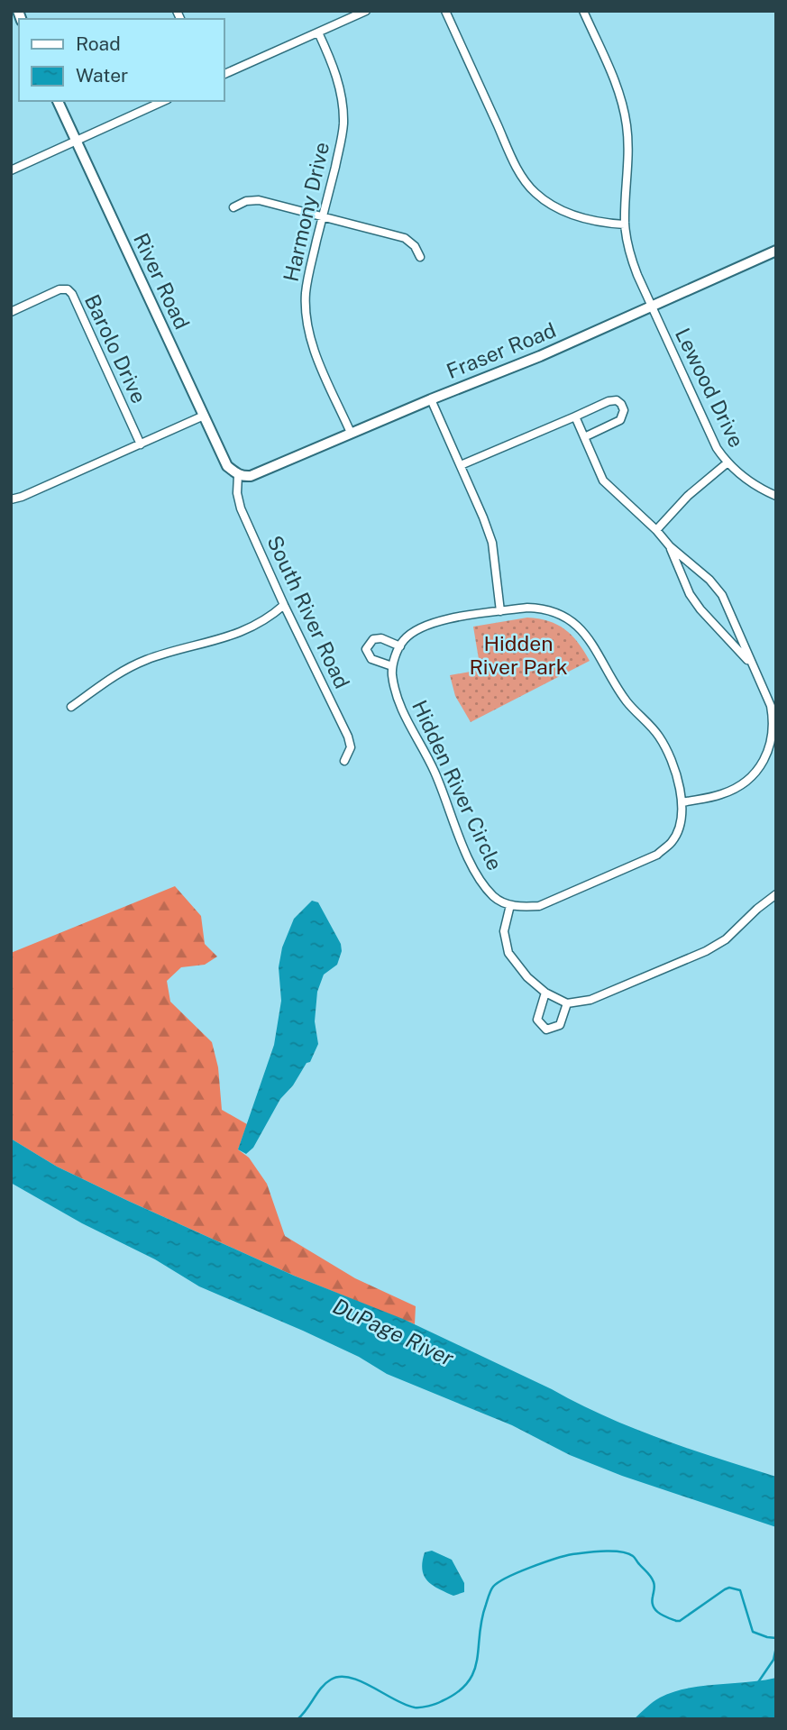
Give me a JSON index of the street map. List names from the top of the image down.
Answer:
{
  "streets": {
    "street": [
      "Harmony Drive",
      "River Road",
      "Barolo Drive",
      "Fraser Road",
      "Lewood Drive",
      "South River Road",
      "Hidden River Circle"
    ]
  },
  "crossings": [
    ["Harmony Drive", "Fraser Road"],
    ["River Road", "Fraser Road"],
    ["River Road", "South River Road"],
    ["Fraser Road", "Lewood Drive"],
    ["Fraser Road", "South River Road"]
  ],
  "water": ["DuPage River"],
  "parks": ["Hidden River Park"],
  "legend": ["Road", "Water"]
}
